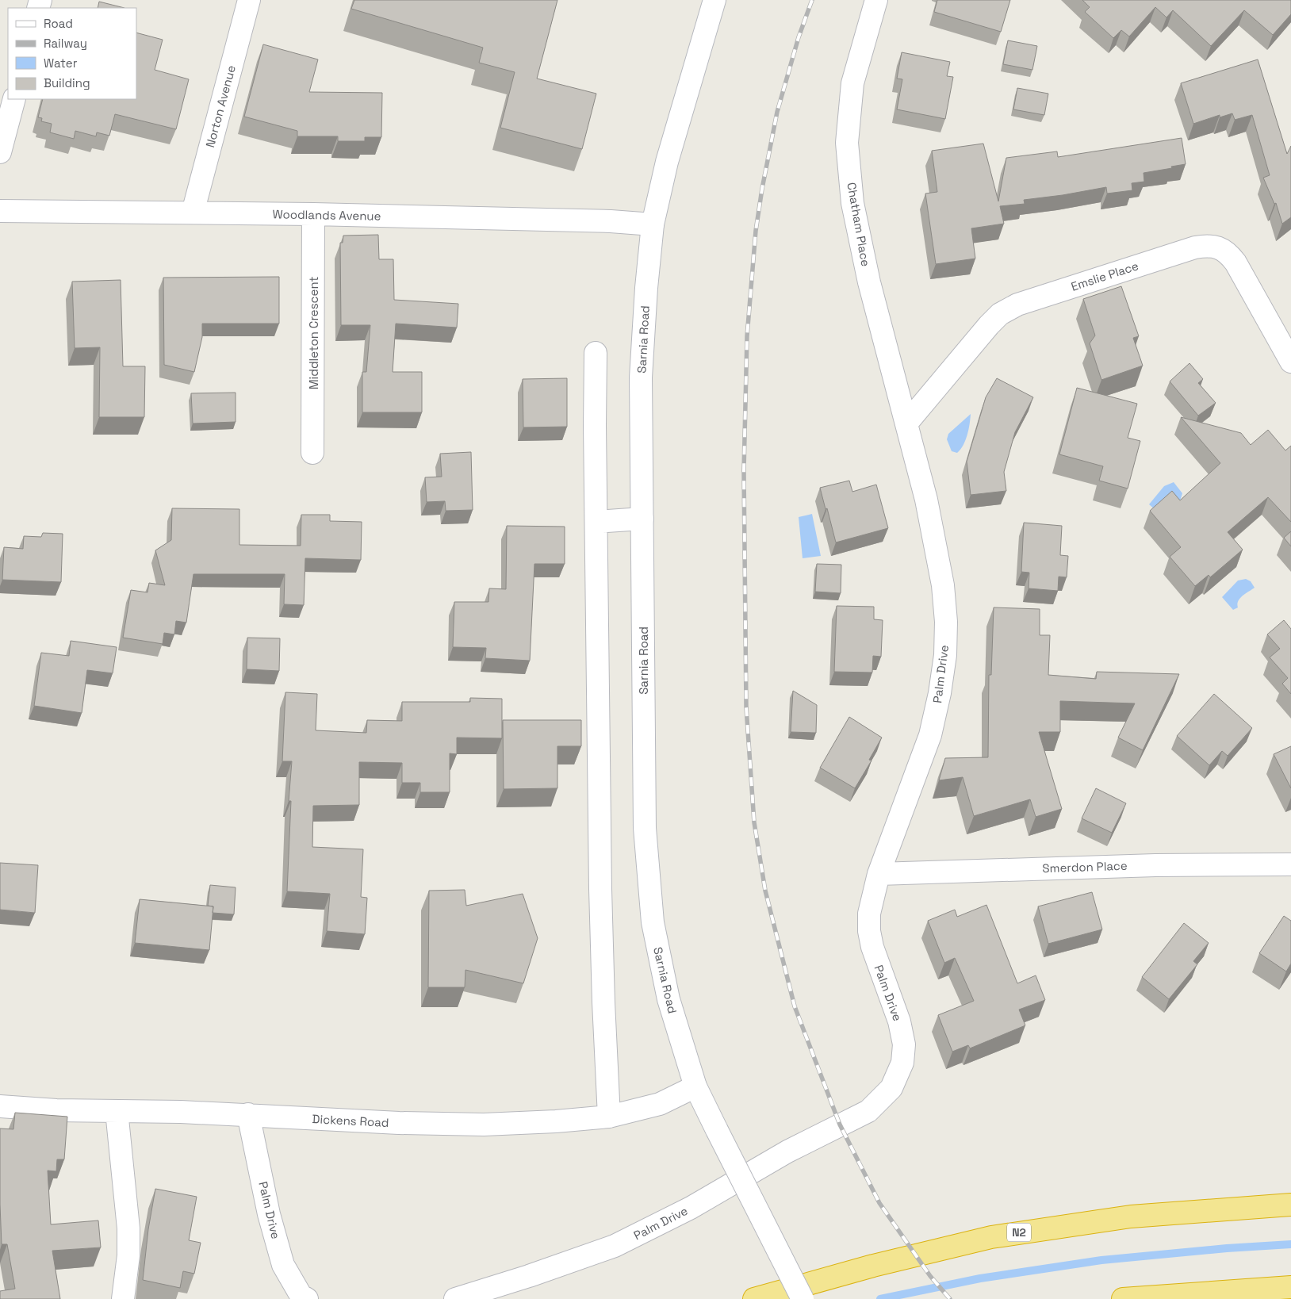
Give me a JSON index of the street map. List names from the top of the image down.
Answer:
{
  "streets": {
    "highway": ["N2"],
    "street": [
      "Norton Avenue",
      "Woodlands Avenue",
      "Chatham Place",
      "Emslie Place",
      "Middleton Crescent",
      "Sarnia Road",
      "Palm Drive",
      "Smerdon Place",
      "Dickens Road"
    ]
  },
  "crossings": [
    ["Norton Avenue", "Woodlands Avenue"],
    ["Woodlands Avenue", "Middleton Crescent"],
    ["Woodlands Avenue", "Sarnia Road"],
    ["Chatham Place", "Emslie Place"],
    ["Chatham Place", "Palm Drive"],
    ["Emslie Place", "Palm Drive"],
    ["Sarnia Road", "Dickens Road"],
    ["Palm Drive", "Smerdon Place"],
    ["Palm Drive", "Dickens Road"]
  ],
  "legend": [
    "Road",
    "Railway",
    "Water",
    "Building"
  ]
}
